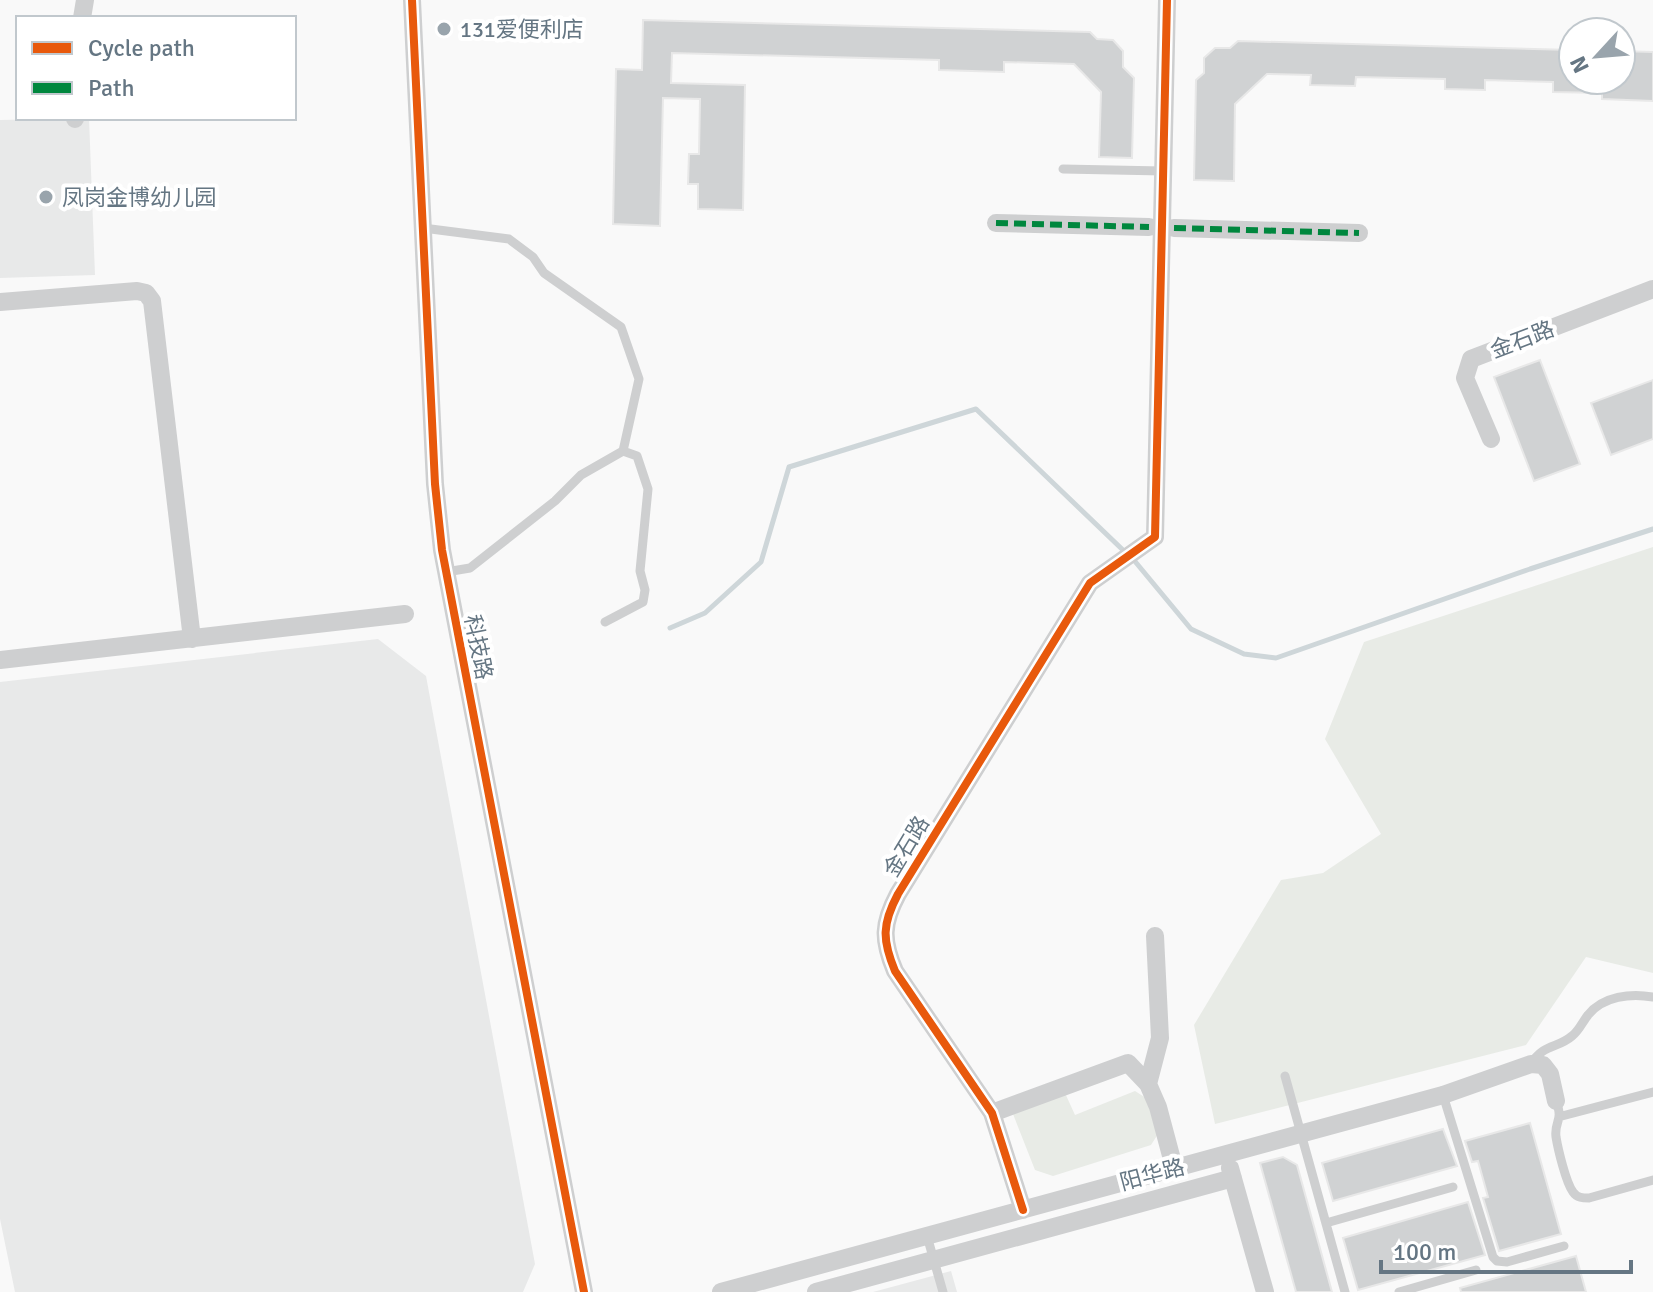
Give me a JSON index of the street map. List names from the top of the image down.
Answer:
{
  "streets": {
    "street": ["金石路", "科技路", "阳华路"]
  },
  "crossings": [
    ["金石路", "阳华路"]
  ],
  "places": ["131爱便利店", "凤岗金博幼儿园"],
  "legend": ["Cycle path", "Path"],
  "scale_bar": "100 m",
  "north": "bottom left"
}
